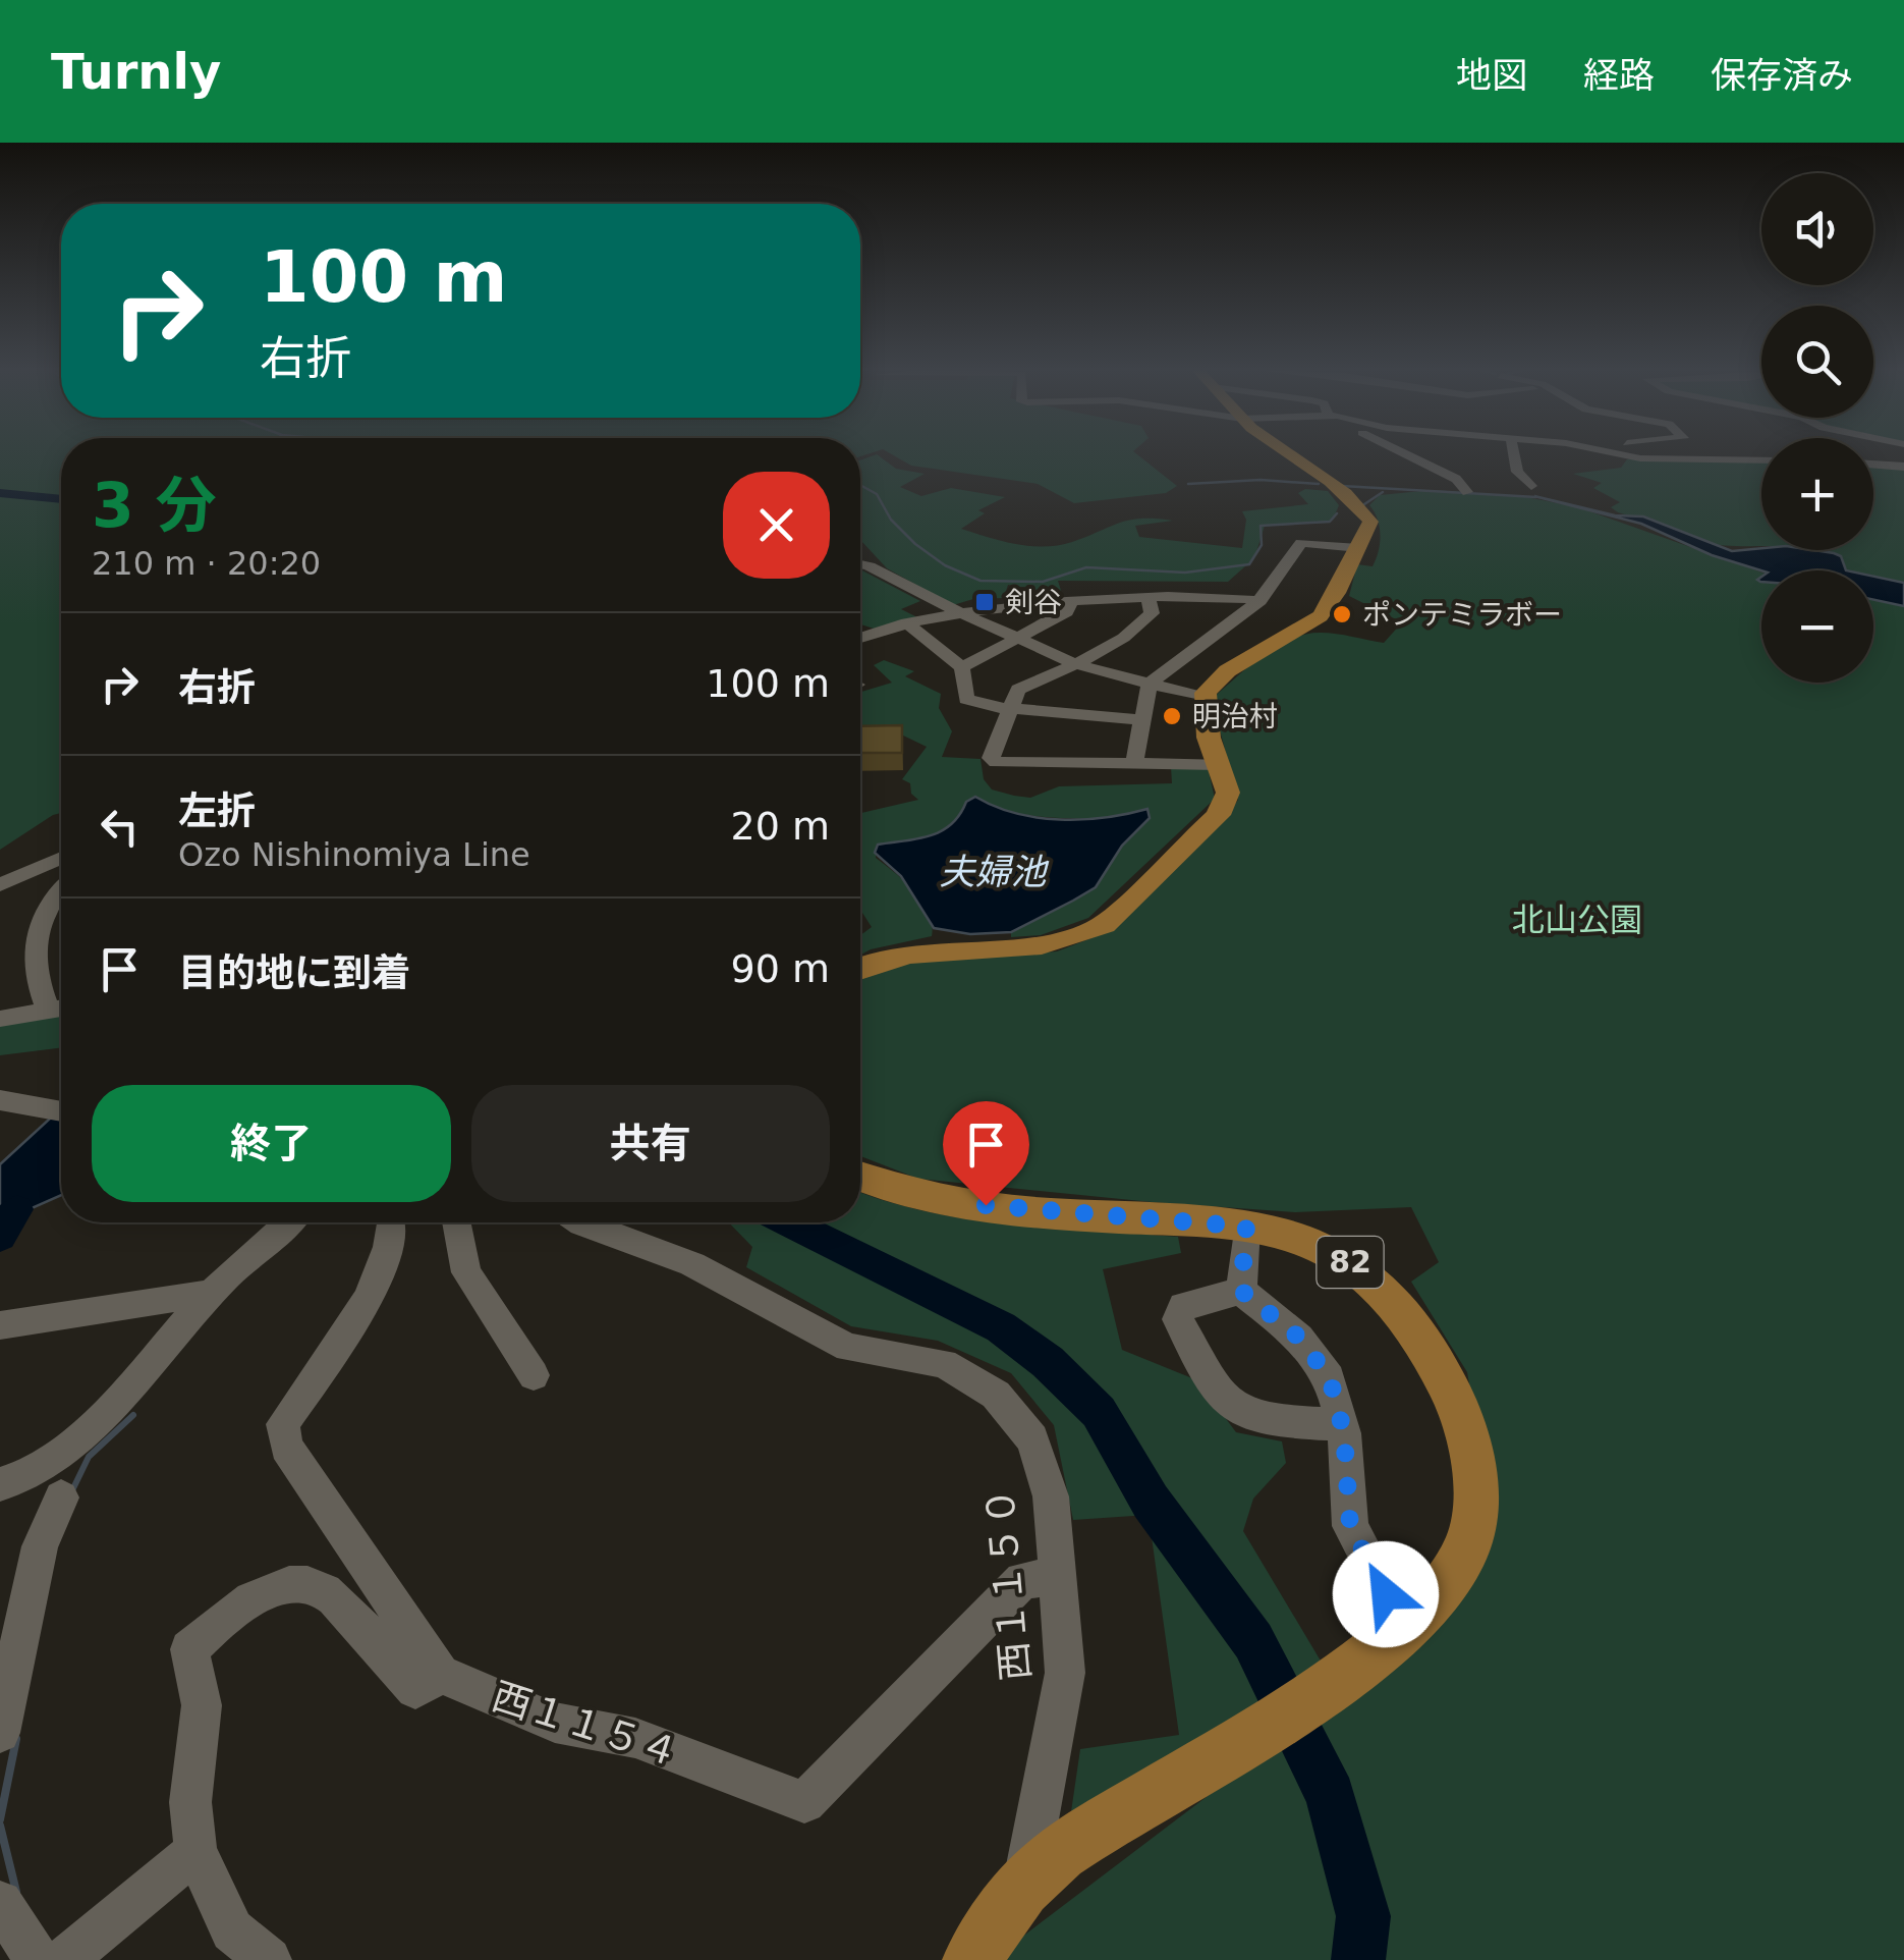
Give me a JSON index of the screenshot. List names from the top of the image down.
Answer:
{
  "streets": {
    "main road": ["82"],
    "street": ["西１１５０", "西１１５４"]
  },
  "crossings": [
    ["82", "西１１５０"],
    ["西１１５０", "西１１５４"]
  ],
  "water": ["夫婦池"],
  "parks": ["北山公園"],
  "places": {
    "transit": ["剣谷"],
    "other": ["ポンテミラボー", "明治村"]
  },
  "page": {
    "header": "Turnly",
    "nav": ["地図", "経路", "保存済み"],
    "map_buttons": ["+", "−"],
    "turn": ["100 m", "右折"],
    "heading": ["3 分", "210 m · 20:20"],
    "list": [
      {
        "name": "右折",
        "value": "100 m"
      },
      {
        "name": "左折",
        "note": "Ozo Nishinomiya Line",
        "value": "20 m"
      },
      {
        "name": "目的地に到着",
        "value": "90 m"
      }
    ],
    "buttons": ["終了", "共有"]
  }
}
